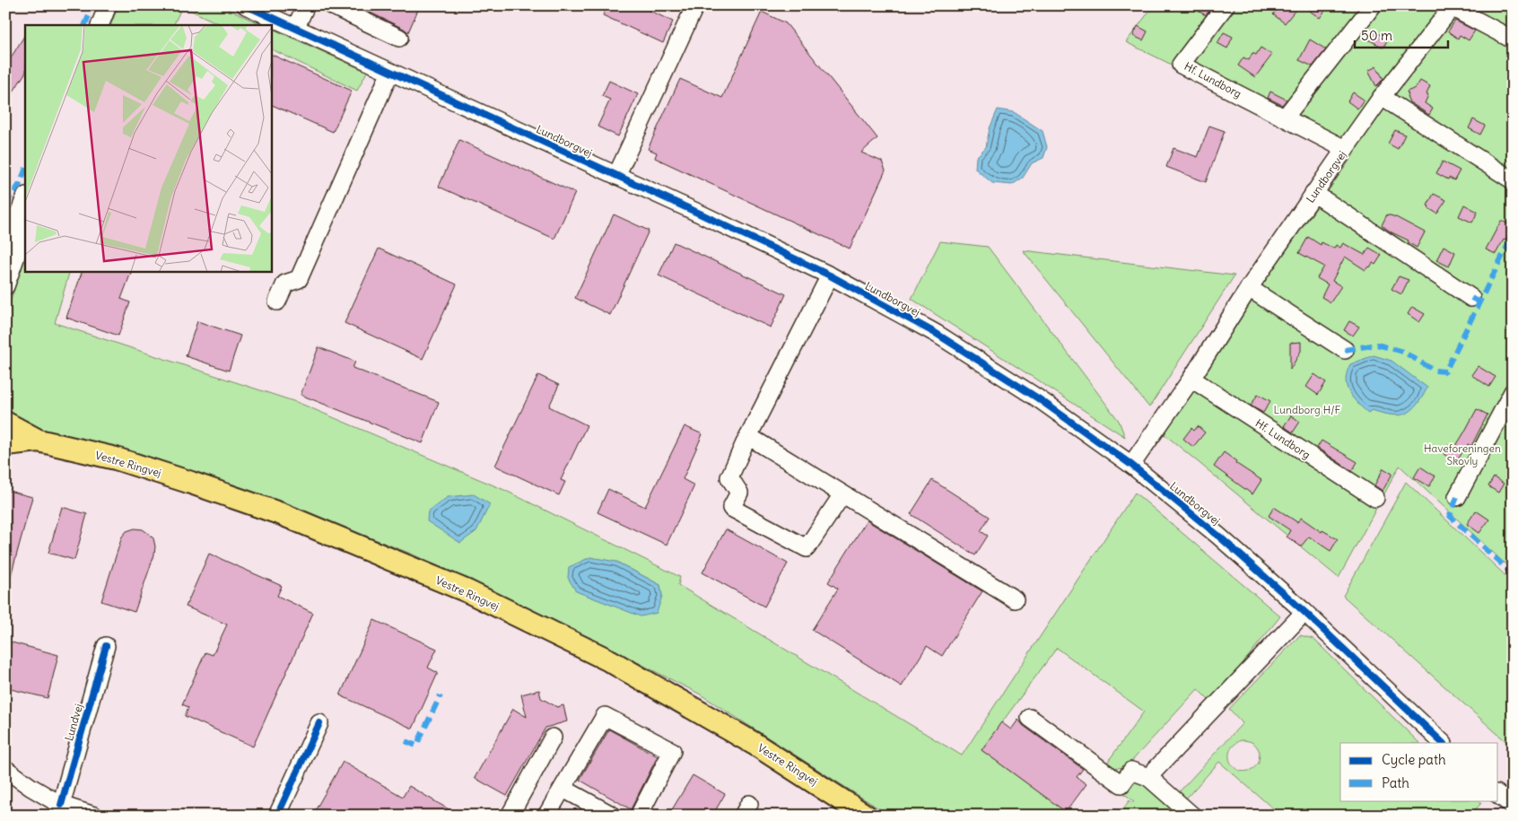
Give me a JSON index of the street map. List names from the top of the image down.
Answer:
{
  "streets": {
    "main road": ["Vestre Ringvej"],
    "street": ["Hf. Lundborg", "Lundborgvej", "Lundvej"]
  },
  "crossings": [
    ["Hf. Lundborg", "Lundborgvej"]
  ],
  "parks": ["Lundborg H/F", "Haveforeningen Skovly"],
  "legend": ["Cycle path", "Path"],
  "scale_bar": "50 m"
}
